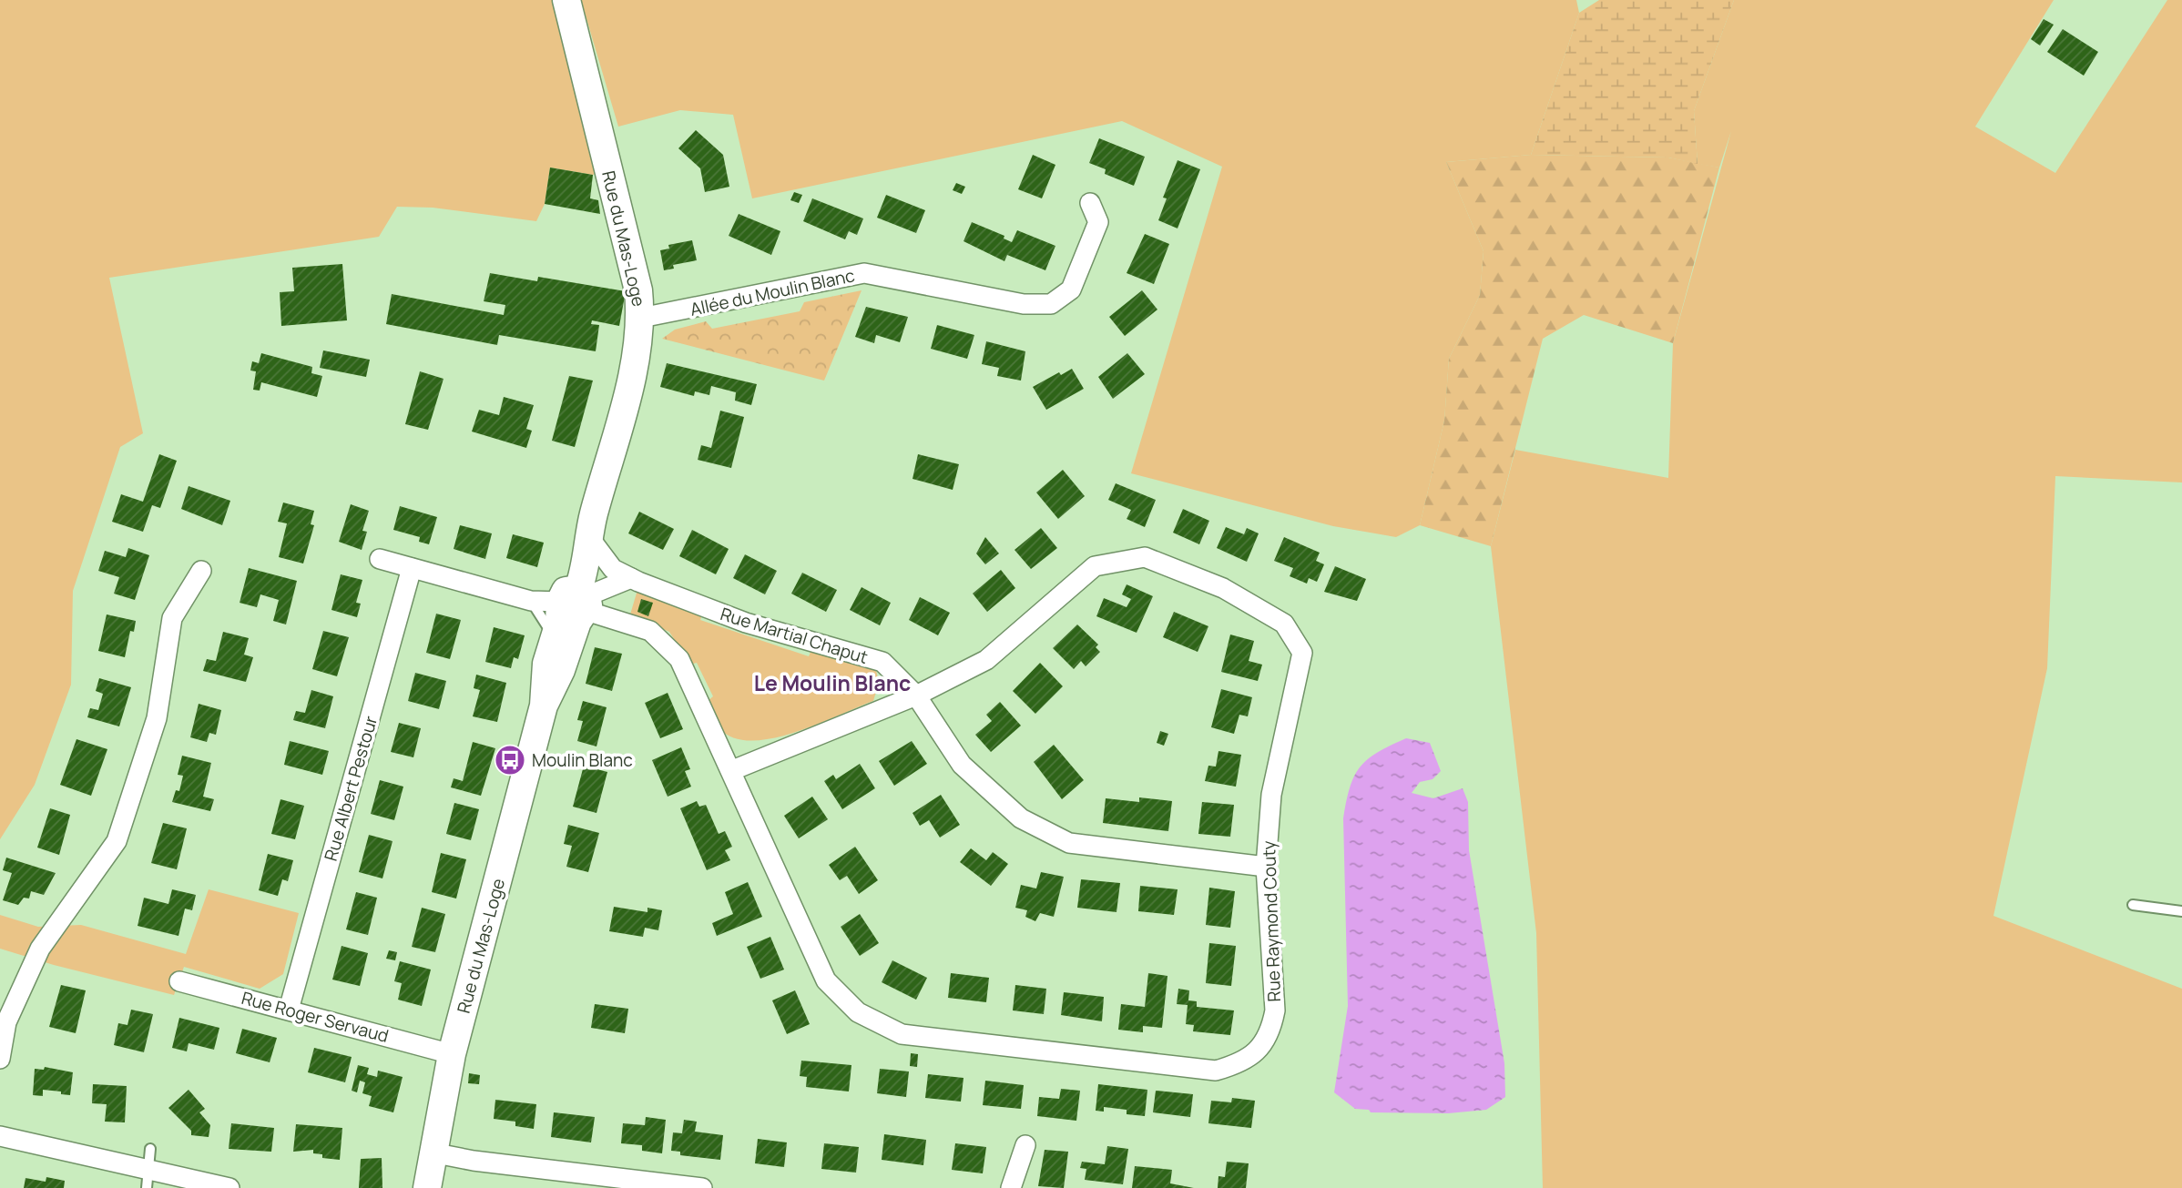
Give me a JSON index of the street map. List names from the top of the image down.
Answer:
{
  "streets": {
    "main road": ["Rue du Mas-Loge"],
    "street": [
      "Allée du Moulin Blanc",
      "Rue Martial Chaput",
      "Rue Albert Pestour",
      "Rue Raymond Couty",
      "Rue Roger Servaud"
    ]
  },
  "crossings": [
    ["Rue du Mas-Loge", "Allée du Moulin Blanc"],
    ["Rue du Mas-Loge", "Rue Martial Chaput"],
    ["Rue du Mas-Loge", "Rue Raymond Couty"],
    ["Rue du Mas-Loge", "Rue Roger Servaud"],
    ["Rue Martial Chaput", "Rue Raymond Couty"],
    ["Rue Albert Pestour", "Rue Roger Servaud"]
  ],
  "districts": ["Le Moulin Blanc"],
  "places": {
    "bus stop": ["Moulin Blanc"]
  }
}
